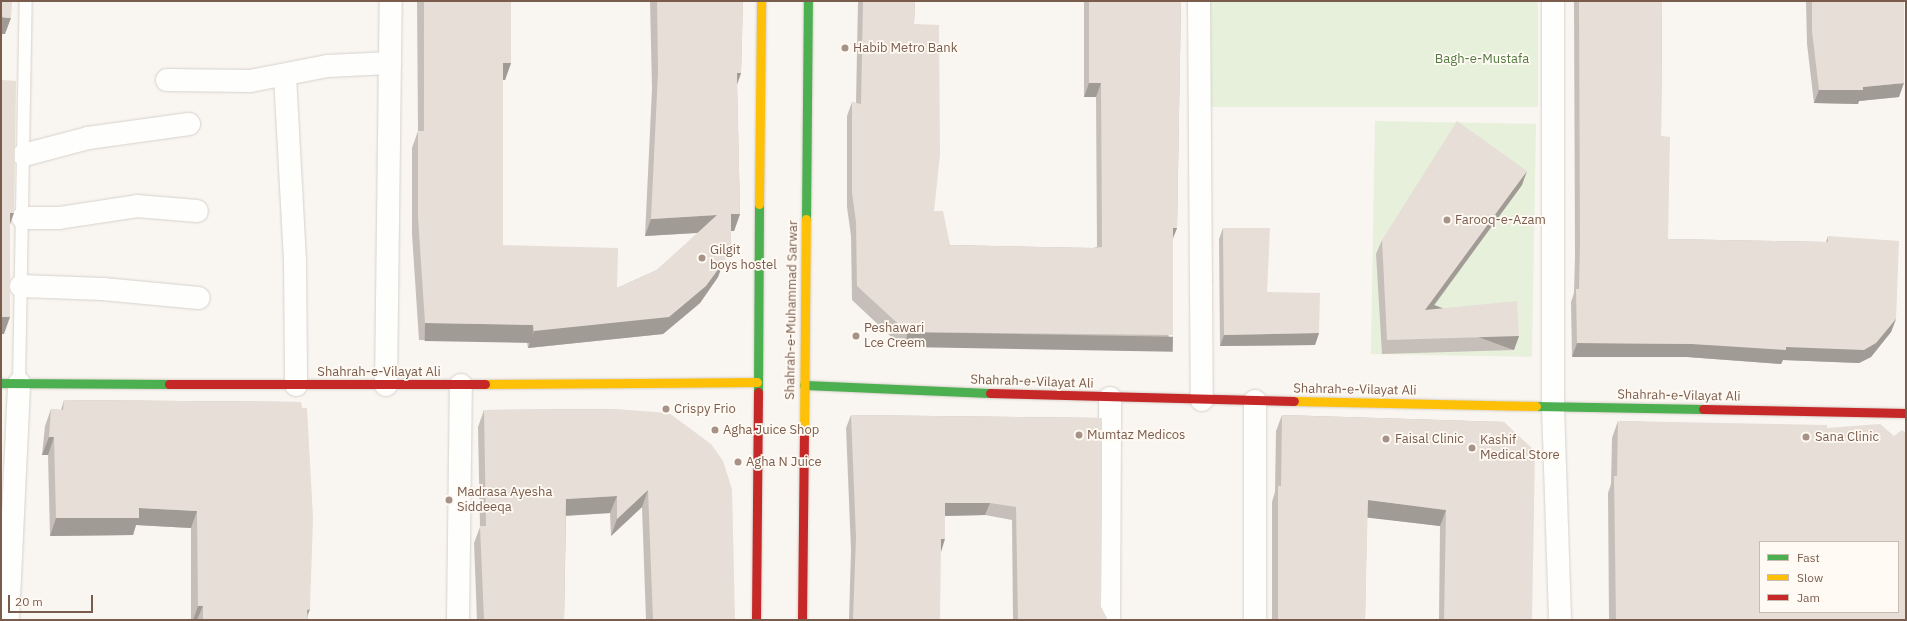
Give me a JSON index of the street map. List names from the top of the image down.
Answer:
{
  "streets": {
    "street": ["Shahrah-e-Muhammad Sarwar", "Shahrah-e-Vilayat Ali"]
  },
  "crossings": [
    ["Shahrah-e-Muhammad Sarwar", "Shahrah-e-Vilayat Ali"]
  ],
  "parks": ["Bagh-e-Mustafa"],
  "places": [
    "Habib Metro Bank",
    "Farooq-e-Azam",
    "Gilgit boys hostel",
    "Peshawari Lce Creem",
    "Crispy Frio",
    "Agha Juice Shop",
    "Mumtaz Medicos",
    "Sana Clinic",
    "Faisal Clinic",
    "Kashif Medical Store",
    "Agha N Juice",
    "Madrasa Ayesha Siddeeqa"
  ],
  "legend": ["Fast", "Slow", "Jam"],
  "scale_bar": "20 m"
}
